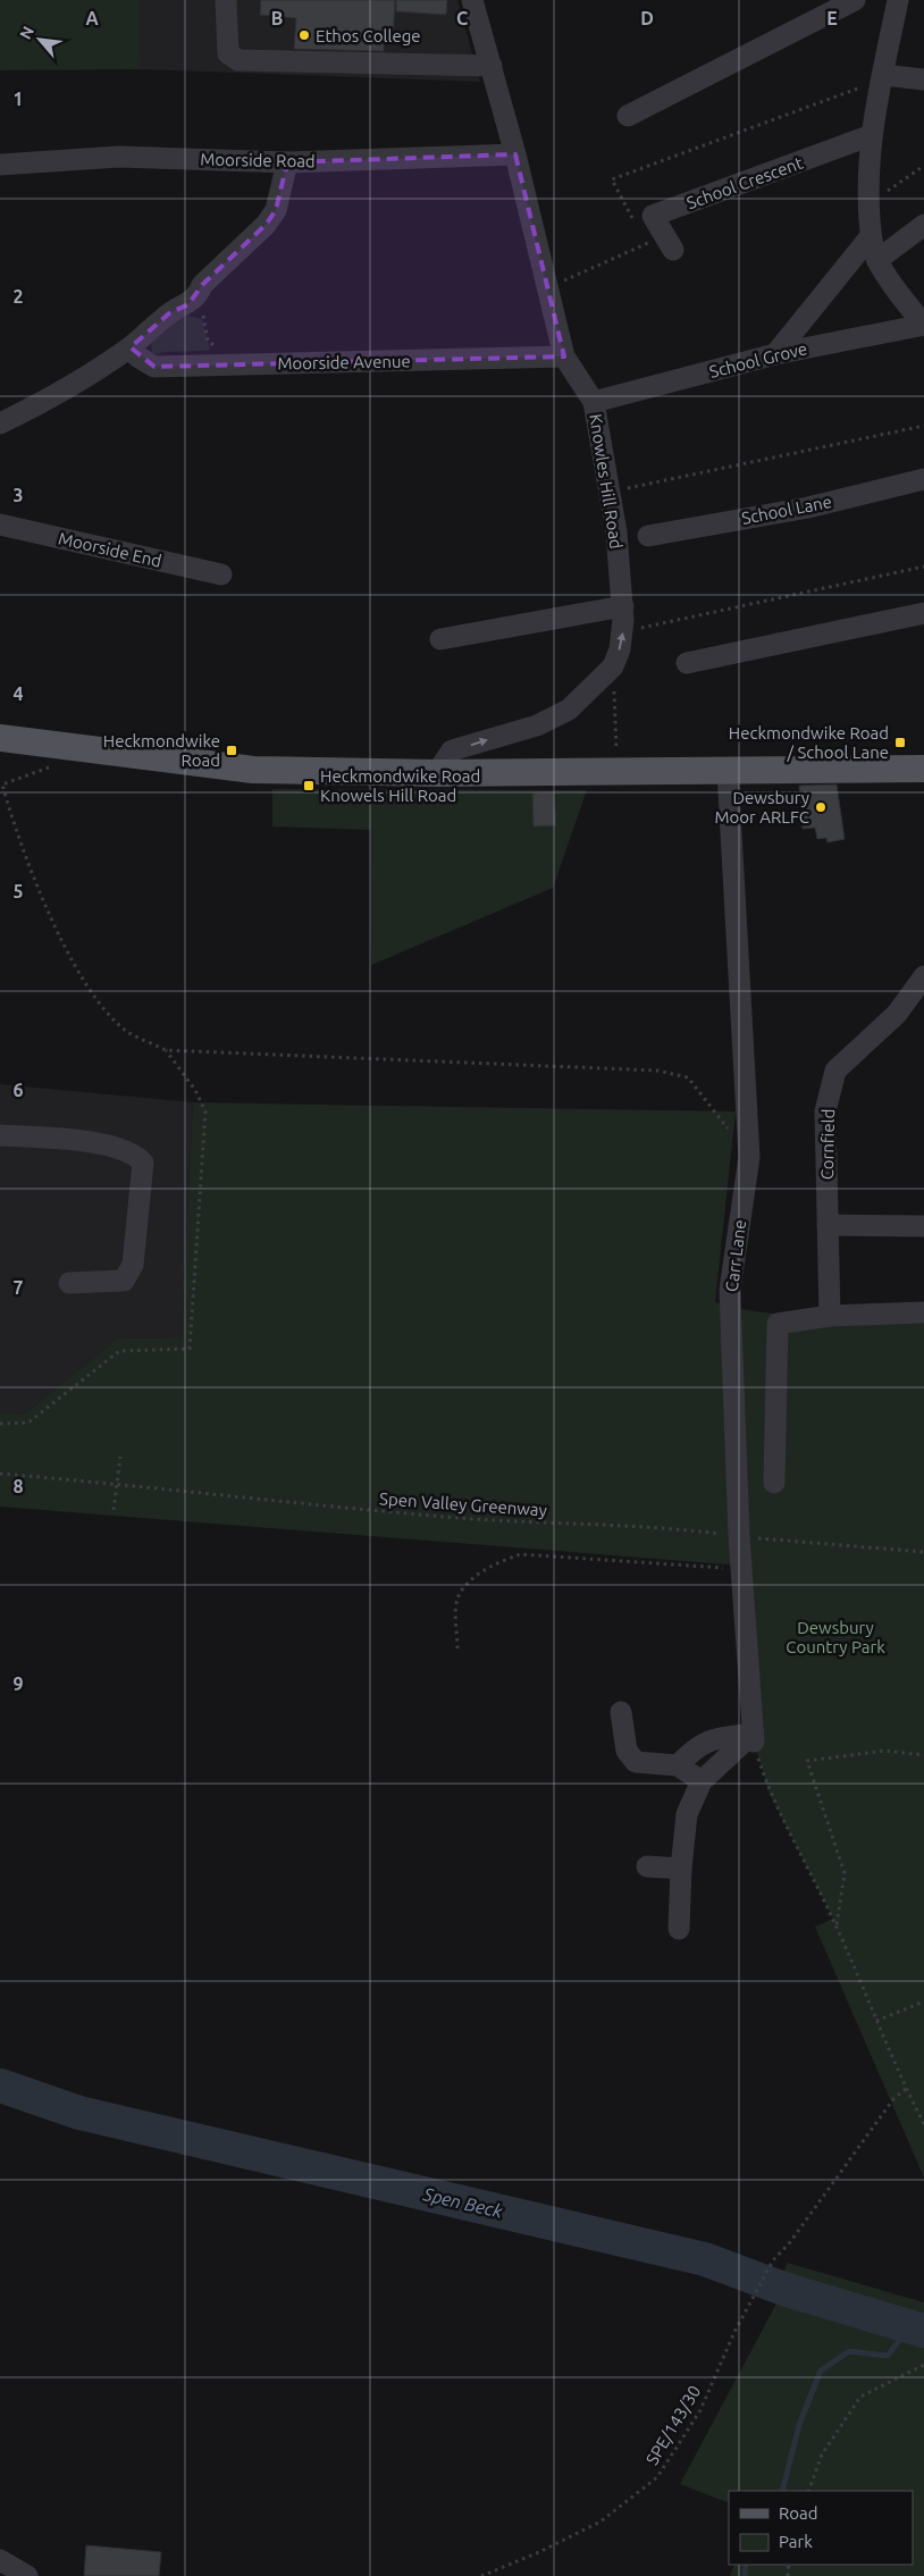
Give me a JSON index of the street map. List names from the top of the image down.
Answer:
{
  "streets": {
    "street": [
      "Moorside Road",
      "School Crescent",
      "School Grove",
      "Moorside Avenue",
      "Knowles Hill Road",
      "School Lane",
      "Moorside End",
      "Cornfield",
      "Carr Lane"
    ],
    "path": ["Spen Valley Greenway", "SPE/143/30"]
  },
  "crossings": [
    ["Moorside Road", "Knowles Hill Road"],
    ["School Grove", "Knowles Hill Road"],
    ["Moorside Avenue", "Knowles Hill Road"],
    ["Carr Lane", "Spen Valley Greenway"]
  ],
  "water": ["Spen Beck"],
  "parks": ["Dewsbury Country Park"],
  "places": {
    "other": ["Ethos College", "Dewsbury Moor ARLFC"],
    "transit": ["Heckmondwike Road / School Lane", "Heckmondwike Road", "Heckmondwike Road Knowels Hill Road"]
  },
  "legend": ["Road", "Park"],
  "north": "top left",
  "grid": {
    "columns": [
      "A",
      "B",
      "C",
      "D",
      "E"
    ],
    "rows": [
      "1",
      "2",
      "3",
      "4",
      "5",
      "6",
      "7",
      "8",
      "9"
    ]
  }
}
